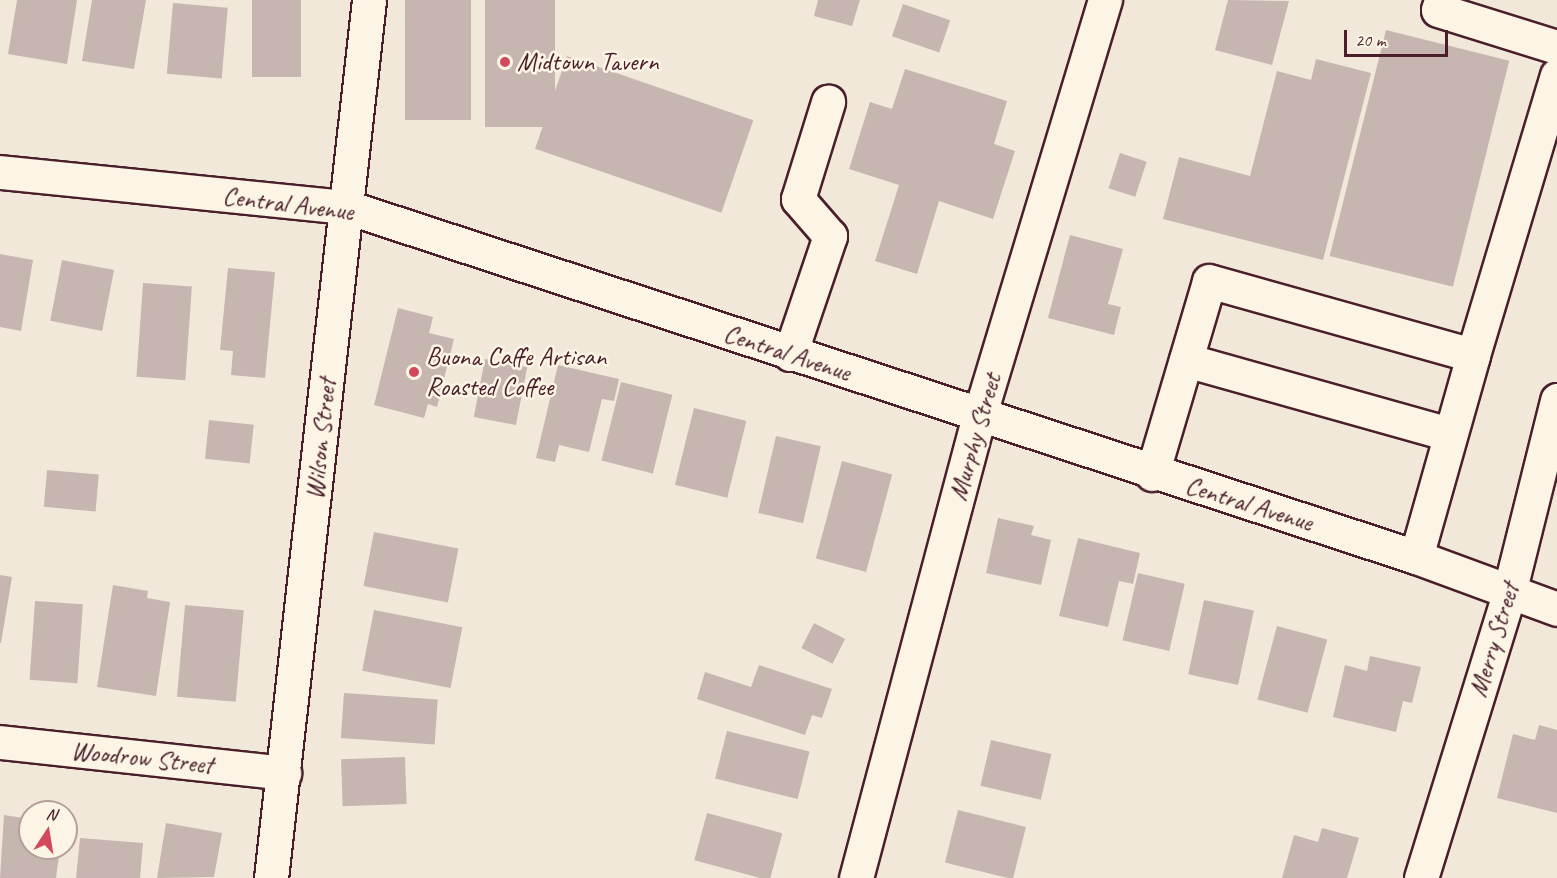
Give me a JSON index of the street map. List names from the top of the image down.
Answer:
{
  "streets": {
    "street": [
      "Central Avenue",
      "Murphy Street",
      "Wilson Street",
      "Merry Street",
      "Woodrow Street"
    ]
  },
  "crossings": [
    ["Central Avenue", "Murphy Street"],
    ["Central Avenue", "Wilson Street"],
    ["Central Avenue", "Merry Street"],
    ["Wilson Street", "Woodrow Street"]
  ],
  "places": ["Midtown Tavern", "Buona Caffe Artisan Roasted Coffee"],
  "scale_bar": "20 m",
  "north": "top"
}
